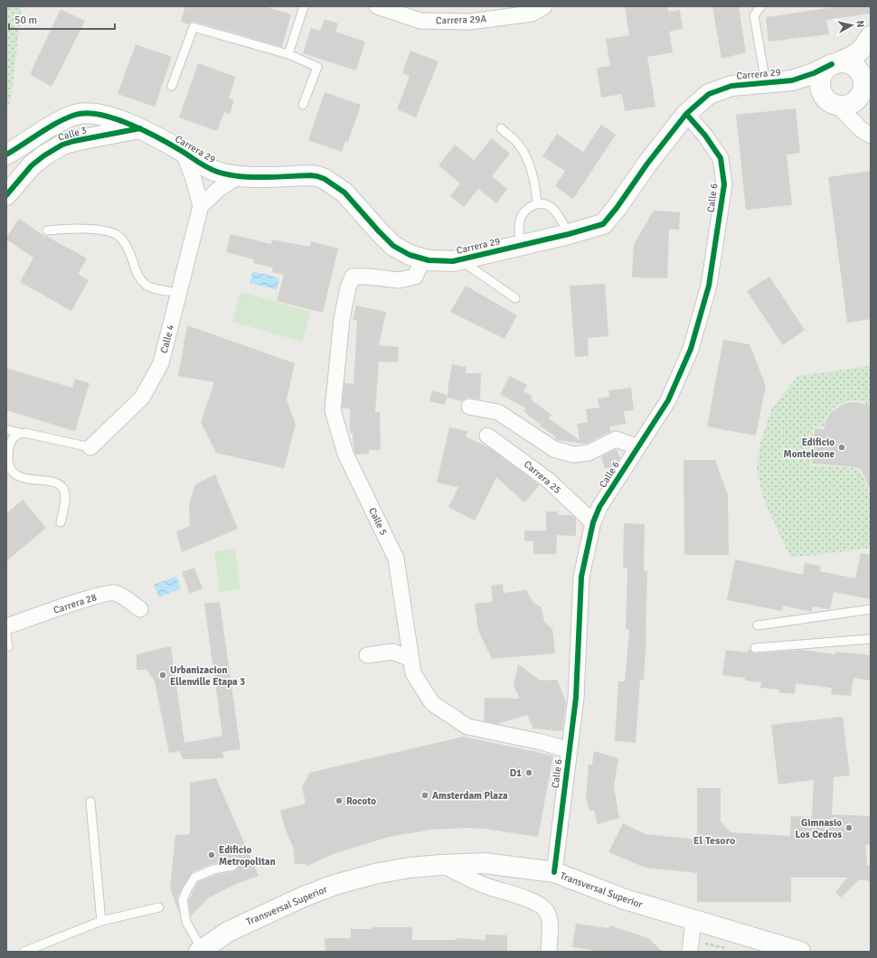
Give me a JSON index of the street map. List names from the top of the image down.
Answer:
{
  "streets": {
    "street": [
      "Carrera 29A",
      "Carrera 29",
      "Calle 3",
      "Calle 6",
      "Calle 4",
      "Carrera 25",
      "Calle 5",
      "Carrera 28",
      "Transversal Superior"
    ]
  },
  "crossings": [
    ["Carrera 29", "Calle 3"],
    ["Carrera 29", "Calle 6"],
    ["Carrera 29", "Calle 4"],
    ["Carrera 29", "Calle 5"],
    ["Calle 6", "Carrera 25"],
    ["Calle 6", "Calle 5"],
    ["Calle 6", "Transversal Superior"]
  ],
  "districts": ["El Tesoro"],
  "places": [
    "Edificio Monteleone",
    "Urbanizacion Ellenville Etapa 3",
    "D1",
    "Amsterdam Plaza",
    "Rocoto",
    "Gimnasio Los Cedros",
    "Edificio Metropolitan"
  ],
  "scale_bar": "50 m",
  "north": "right"
}
